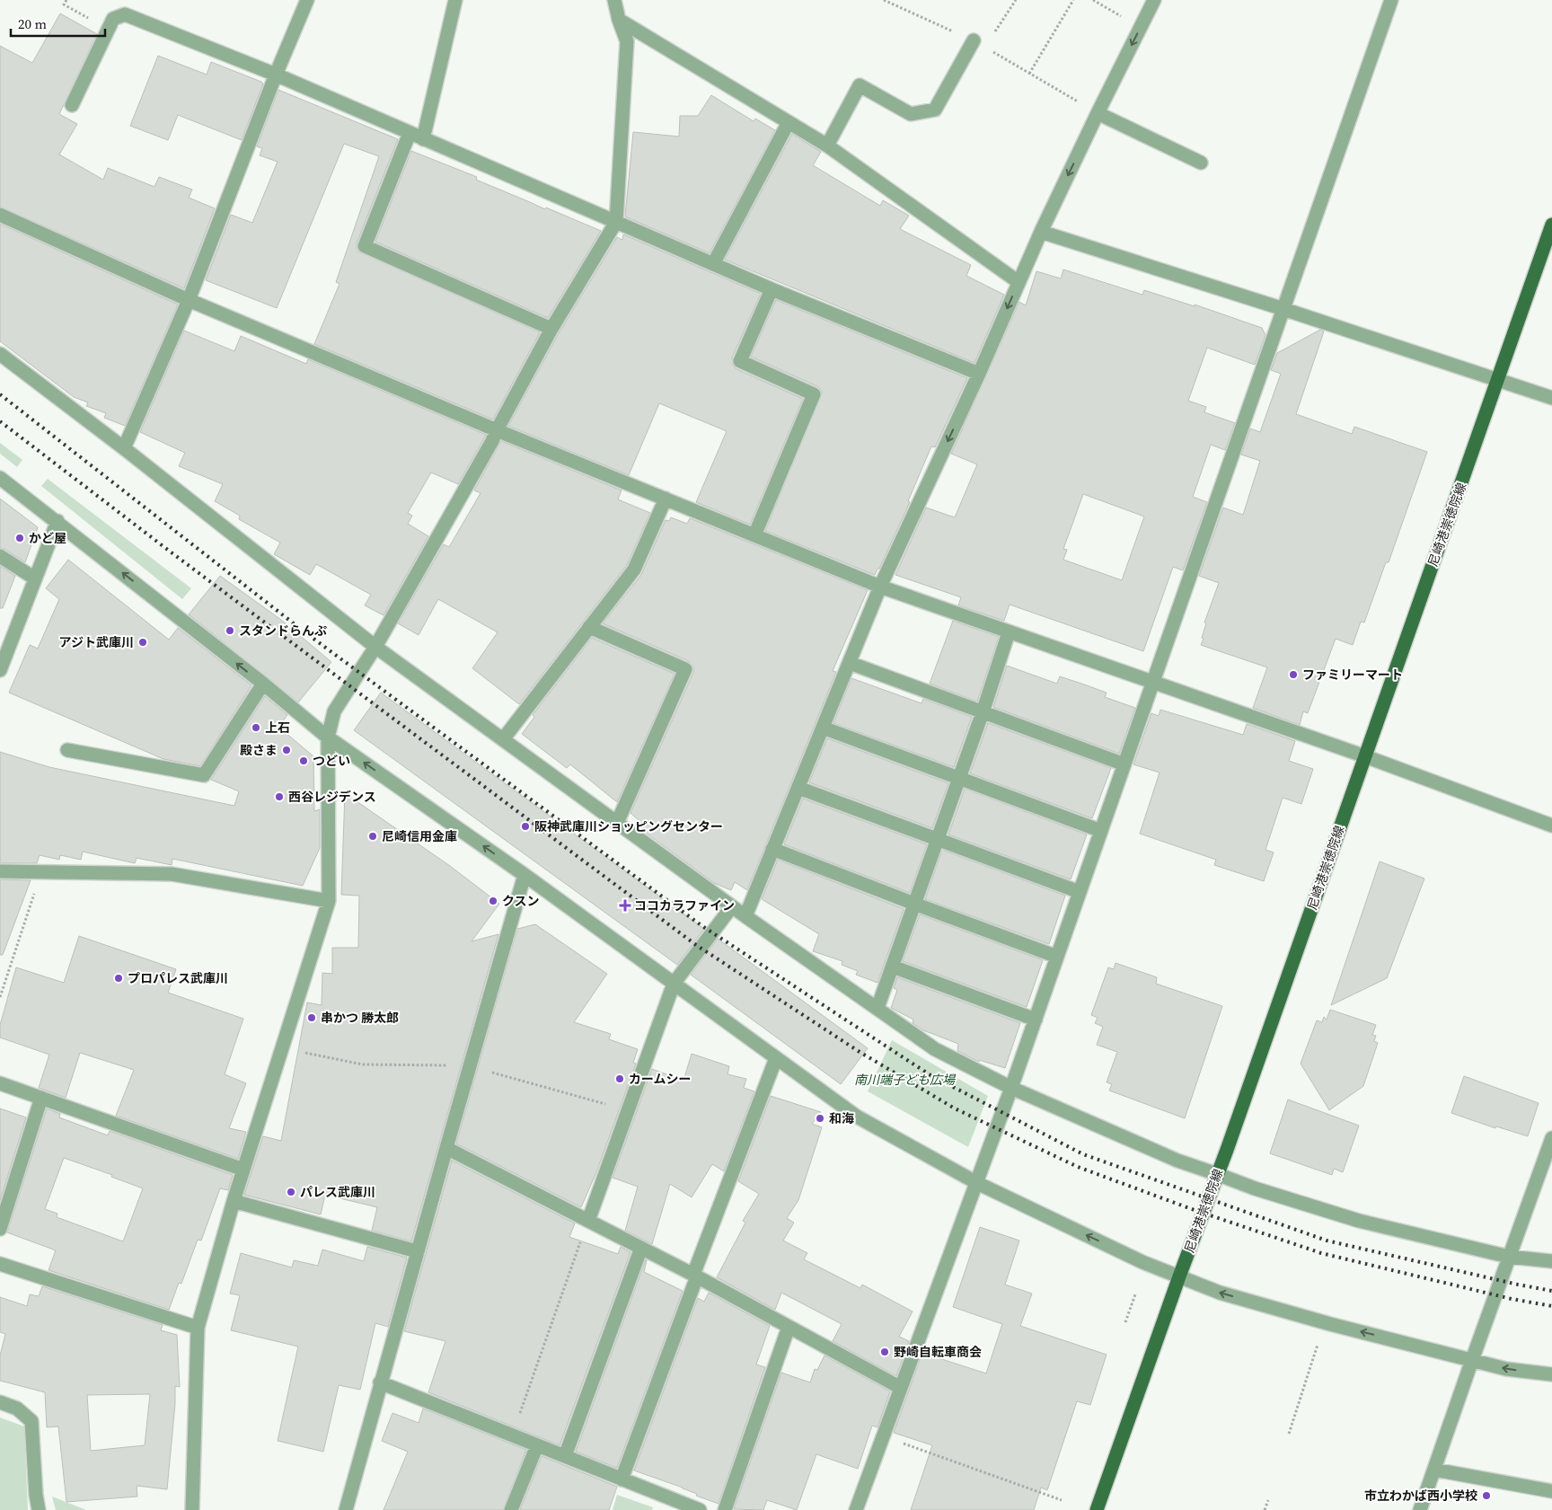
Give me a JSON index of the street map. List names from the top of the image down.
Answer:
{
  "streets": {
    "main road": ["尼崎港崇徳院線"]
  },
  "parks": ["南川端子ども広場"],
  "places": {
    "other": [
      "かど屋",
      "スタンドらんぷ",
      "アジト武庫川",
      "ファミリーマート",
      "上石",
      "殿さま",
      "つどい",
      "西谷レジデンス",
      "阪神武庫川ショッピングセンター",
      "尼崎信用金庫",
      "クスン",
      "プロパレス武庫川",
      "串かつ 勝太郎",
      "カームシー",
      "和海",
      "パレス武庫川",
      "野崎自転車商会",
      "市立わかば西小学校"
    ],
    "health": ["ココカラファイン"]
  },
  "scale_bar": "20 m"
}
